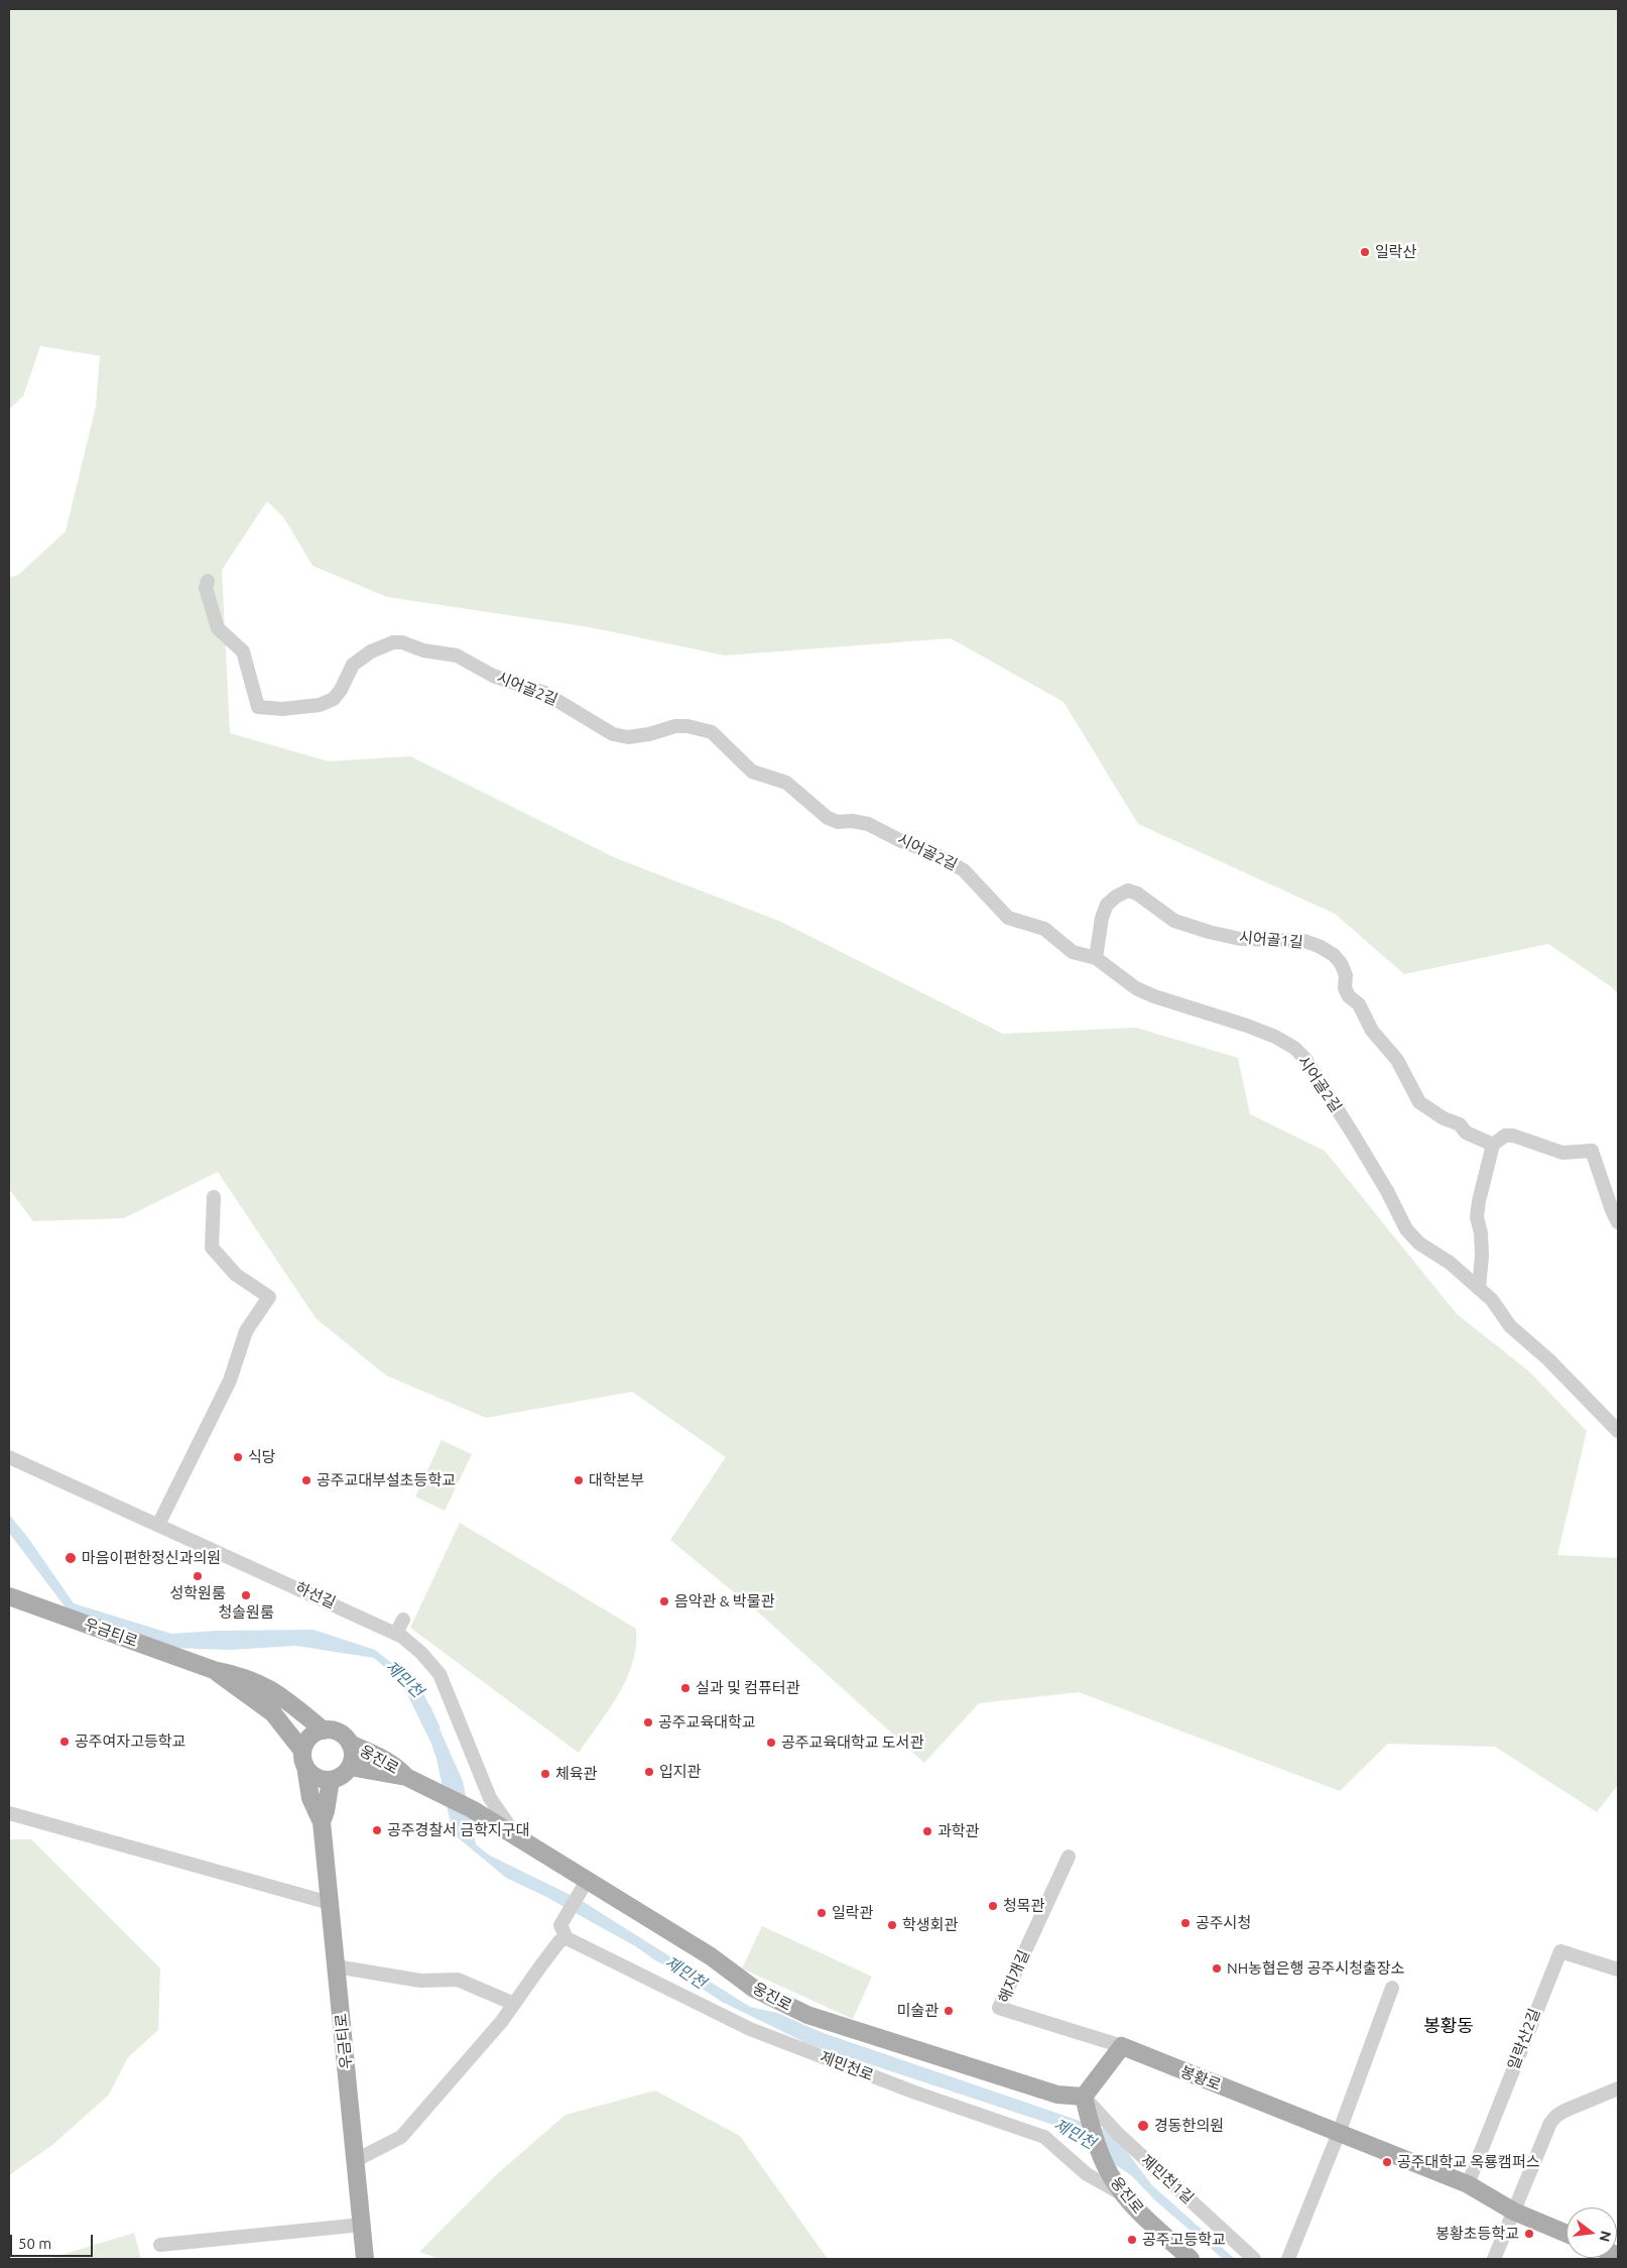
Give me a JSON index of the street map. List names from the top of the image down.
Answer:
{
  "streets": {
    "main road": ["우금티로", "웅진로", "봉황로"],
    "street": [
      "시어골2길",
      "시어골1길",
      "하선길",
      "해지개길",
      "일락산2길",
      "제민천로",
      "제민천1길"
    ]
  },
  "crossings": [
    ["시어골2길", "시어골1길"],
    ["하선길", "웅진로"],
    ["우금티로", "웅진로"],
    ["웅진로", "제민천로"],
    ["웅진로", "제민천1길"],
    ["해지개길", "봉황로"],
    ["일락산2길", "봉황로"]
  ],
  "districts": ["봉황동"],
  "water": ["제민천"],
  "places": [
    "일락산",
    "식당",
    "공주교대부설초등학교",
    "대학본부",
    "마음이편한정신과의원",
    "성학원룸",
    "청솔원룸",
    "음악관 & 박물관",
    "실과 및 컴퓨터관",
    "공주교육대학교",
    "공주여자고등학교",
    "공주교육대학교 도서관",
    "입지관",
    "체육관",
    "공주경찰서 금학지구대",
    "과학관",
    "청목관",
    "일락관",
    "공주시청",
    "학생회관",
    "NH농협은행 공주시청출장소",
    "미술관",
    "경동한의원",
    "공주대학교 옥룡캠퍼스",
    "봉황초등학교",
    "공주고등학교"
  ],
  "scale_bar": "50 m",
  "north": "right"
}
